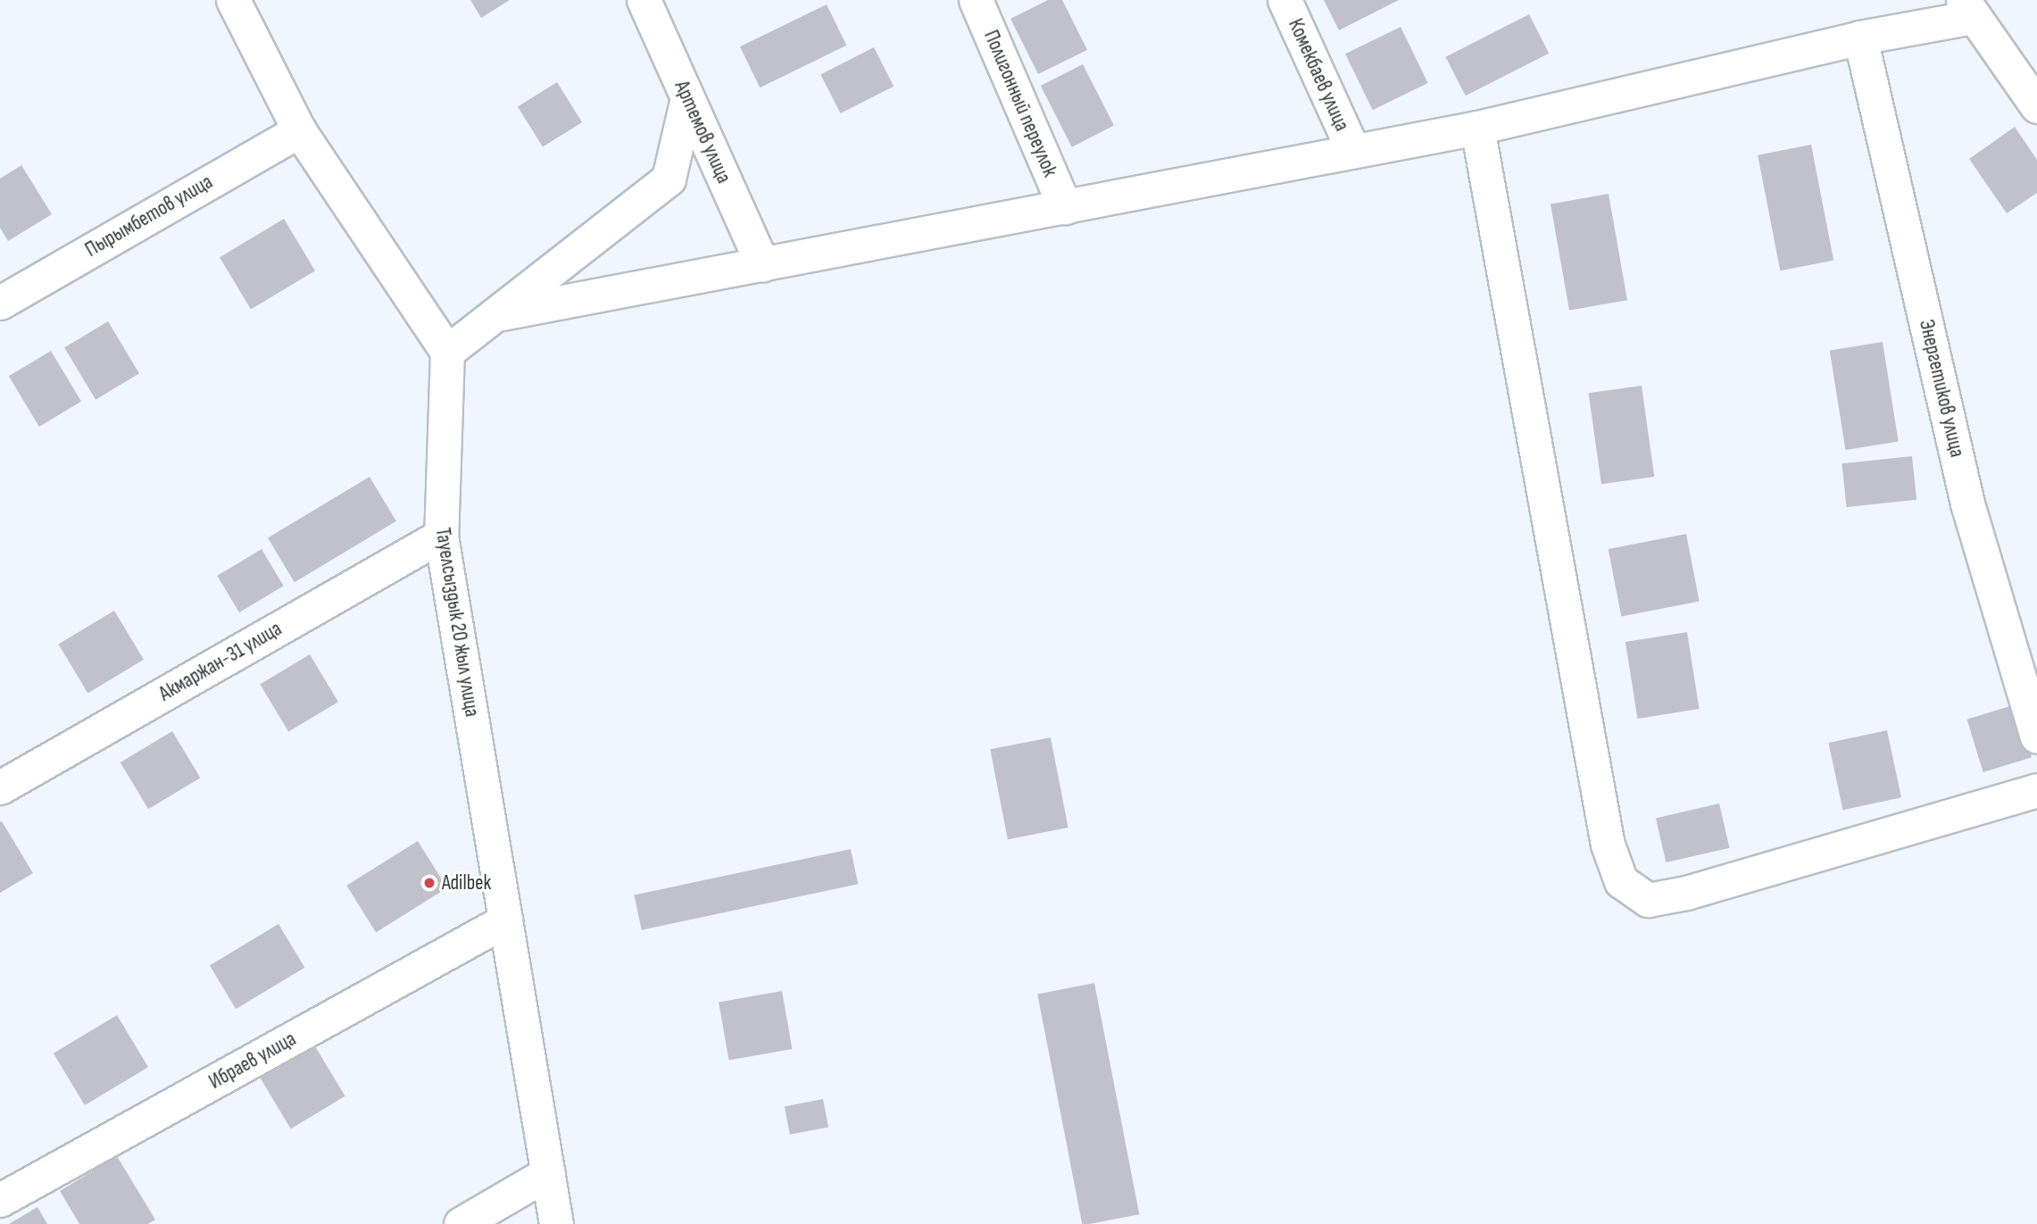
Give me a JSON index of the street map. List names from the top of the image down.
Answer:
{
  "streets": {
    "street": [
      "Комекбаев улица",
      "Полигонный переулок",
      "Артемов улица",
      "Пырымбетов улица",
      "Энергетиков улица",
      "Тауелсыздык 20 жыл улица",
      "Акмаржан-31 улица",
      "Ибраев улица"
    ]
  },
  "crossings": [
    ["Тауелсыздык 20 жыл улица", "Акмаржан-31 улица"],
    ["Тауелсыздык 20 жыл улица", "Ибраев улица"]
  ],
  "places": ["Adilbek"]
}
